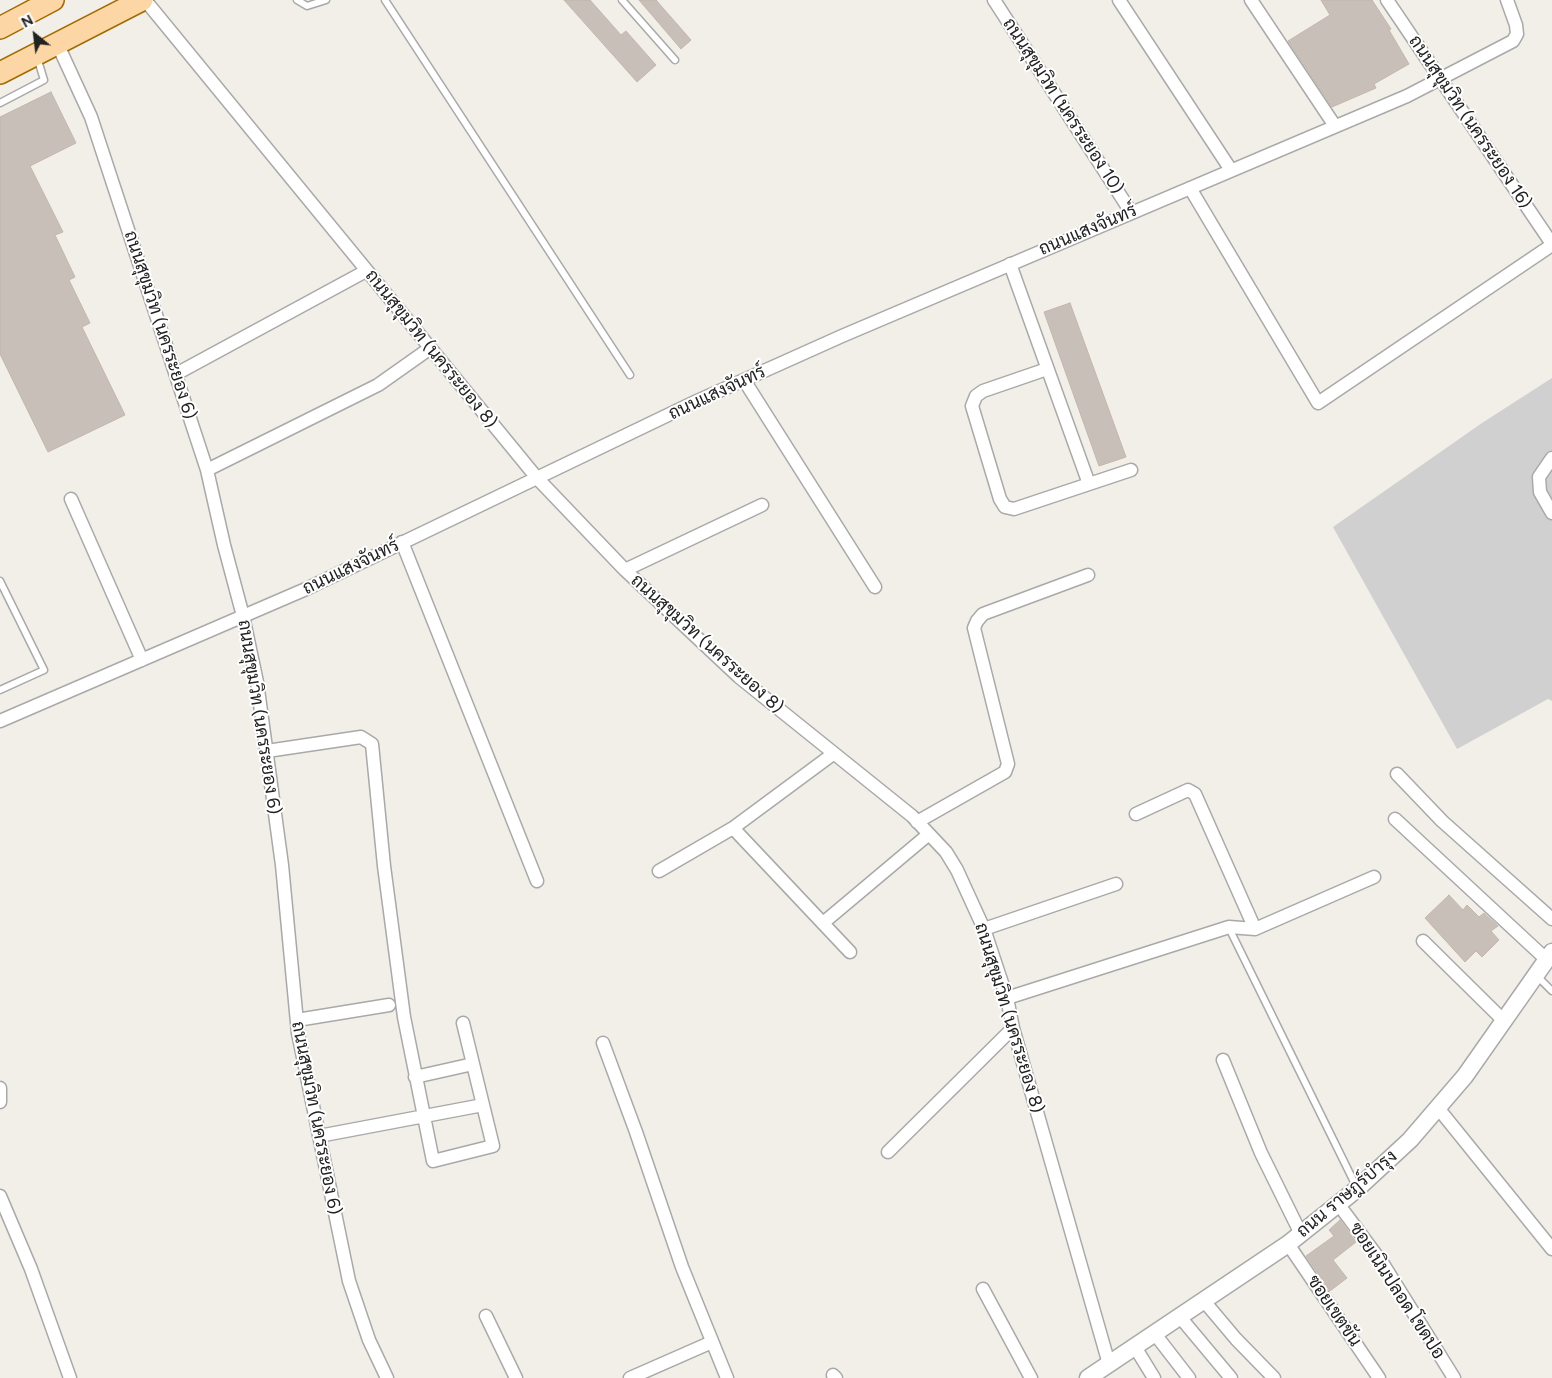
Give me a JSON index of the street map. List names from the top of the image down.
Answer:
{
  "streets": {
    "street": [
      "ถนนสุขุมวิท (นครระยอง 10)",
      "ถนนสุขุมวิท (นครระยอง 16)",
      "ถนนแสงจันทร์",
      "ถนนสุขุมวิท (นครระยอง 6)",
      "ถนนสุขุมวิท (นครระยอง 8)",
      "ถนน ราษฎร์บำรุง",
      "ซอยเนินปลอด โขดปอ",
      "ซอยเขตขัน"
    ]
  },
  "crossings": [
    ["ถนนสุขุมวิท (นครระยอง 10)", "ถนนแสงจันทร์"],
    ["ถนนสุขุมวิท (นครระยอง 16)", "ถนนแสงจันทร์"],
    ["ถนนแสงจันทร์", "ถนนสุขุมวิท (นครระยอง 6)"],
    ["ถนนแสงจันทร์", "ถนนสุขุมวิท (นครระยอง 8)"],
    ["ถนนสุขุมวิท (นครระยอง 8)", "ถนน ราษฎร์บำรุง"],
    ["ถนน ราษฎร์บำรุง", "ซอยเนินปลอด โขดปอ"],
    ["ถนน ราษฎร์บำรุง", "ซอยเขตขัน"]
  ],
  "north": "top left"
}
